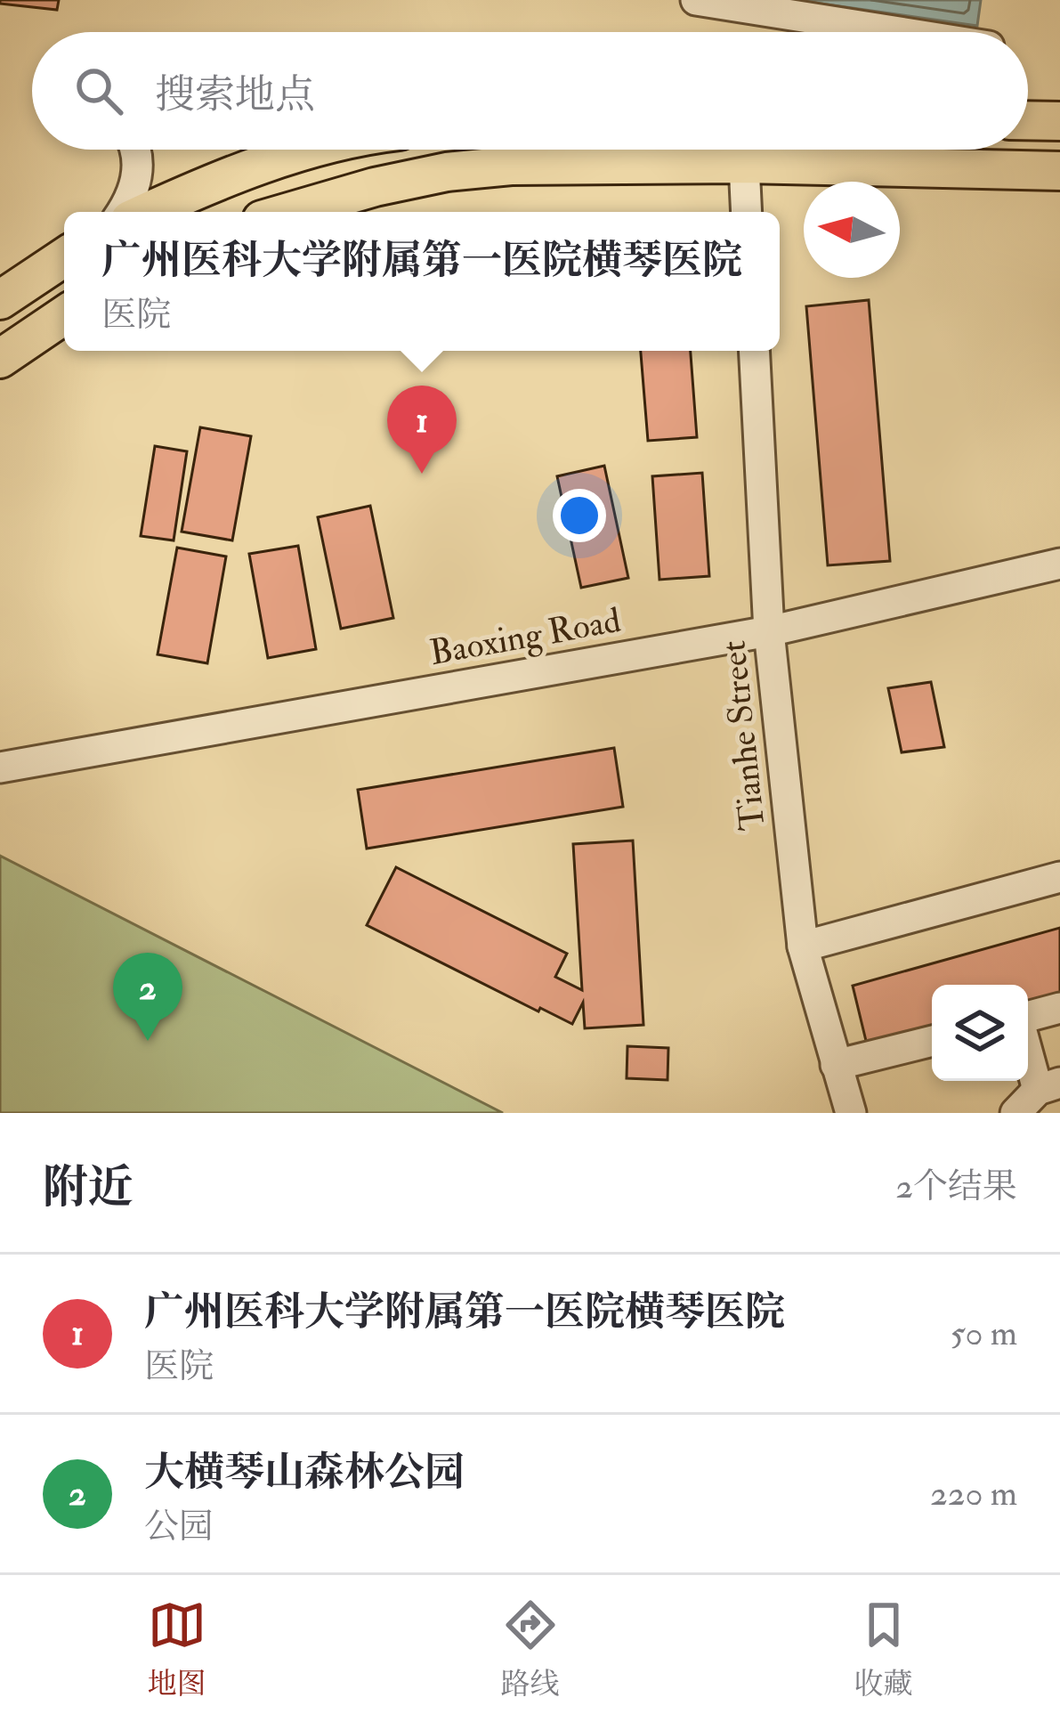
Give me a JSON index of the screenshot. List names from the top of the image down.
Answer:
{
  "streets": {
    "street": ["Baoxing Road", "Tianhe Street"]
  },
  "crossings": [
    ["Baoxing Road", "Tianhe Street"]
  ],
  "north": "left",
  "page": {
    "search": "搜索地点",
    "popup": ["广州医科大学附属第一医院横琴医院", "医院"],
    "pins": ["1", "2"],
    "heading": ["附近", "2个结果"],
    "list": [
      {
        "mark": "1",
        "name": "广州医科大学附属第一医院横琴医院",
        "note": "医院",
        "value": "50 m"
      },
      {
        "mark": "2",
        "name": "大横琴山森林公园",
        "note": "公园",
        "value": "220 m"
      }
    ],
    "nav": ["地图", "路线", "收藏"]
  }
}
